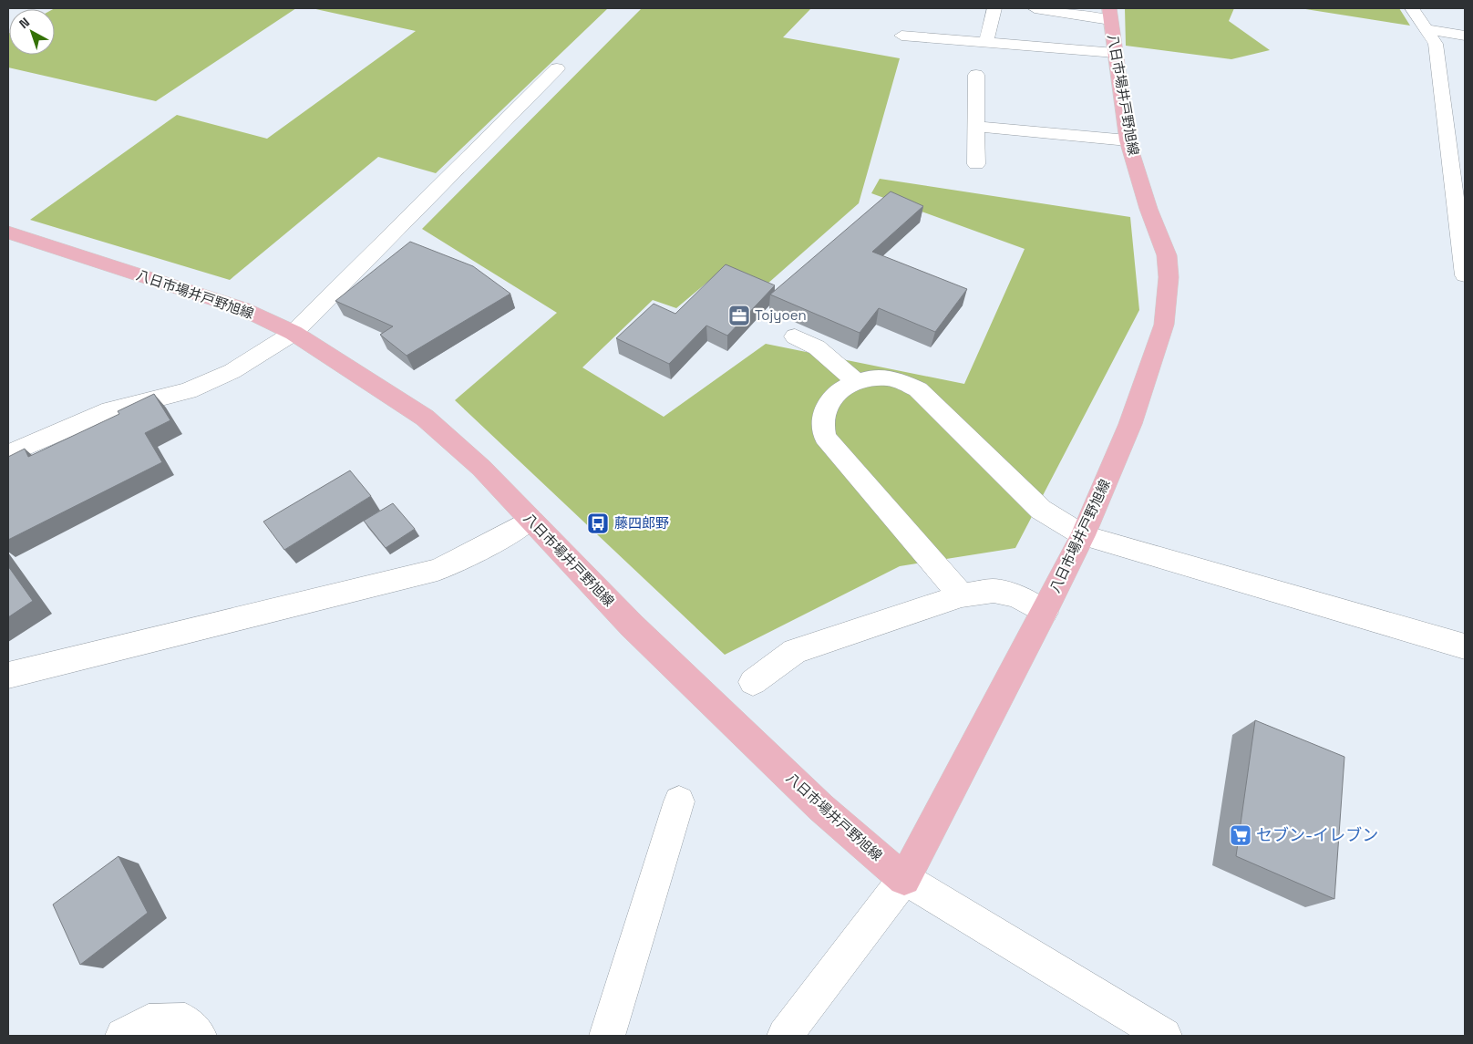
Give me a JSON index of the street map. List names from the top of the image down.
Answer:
{
  "streets": {
    "main road": ["八日市場井戸野旭線"]
  },
  "places": {
    "office": ["Tojyoen"],
    "bus stop": ["藤四郎野"],
    "supermarket": ["セブン-イレブン"]
  },
  "north": "top left"
}
